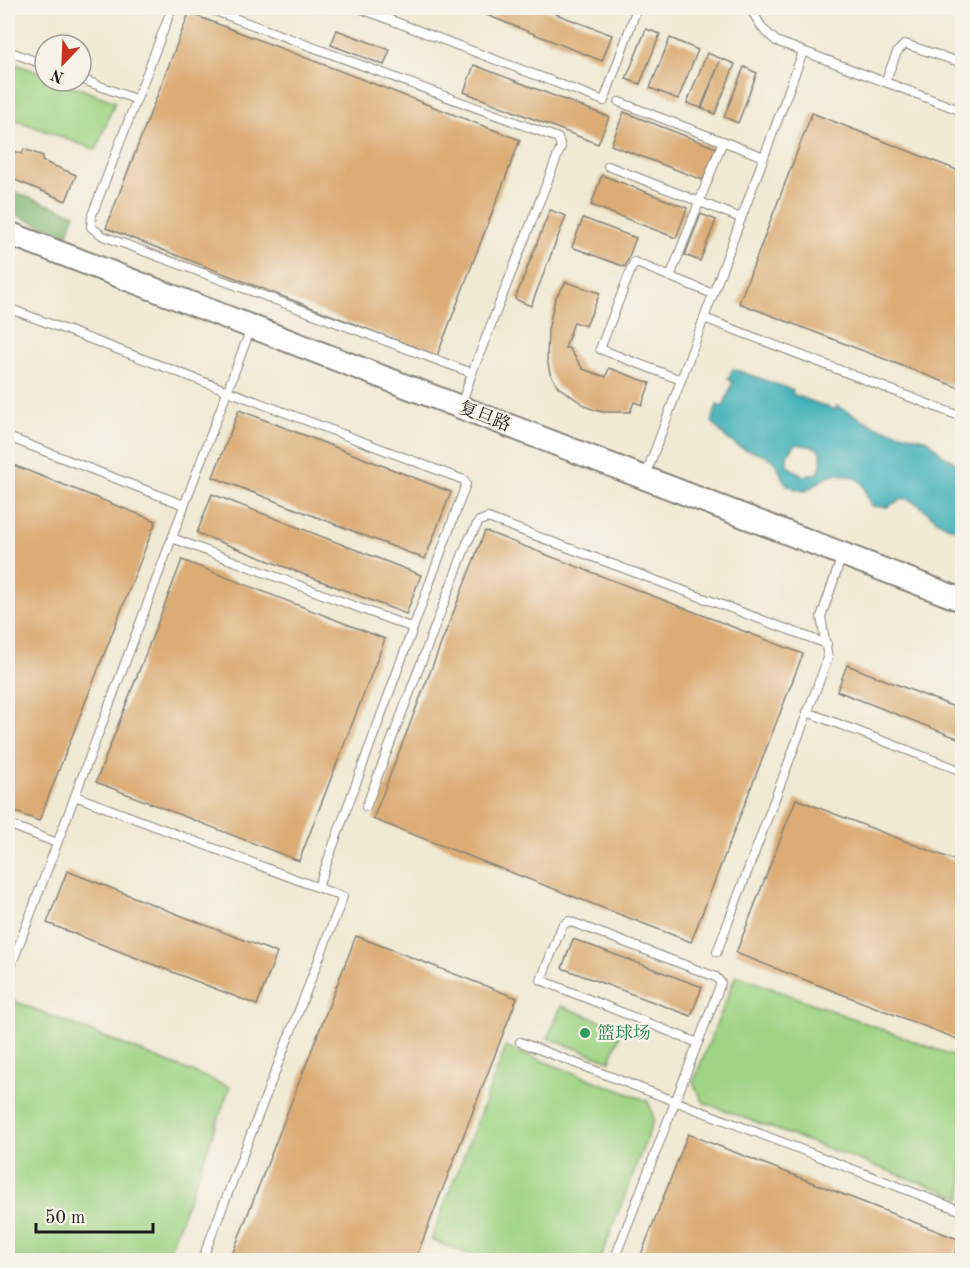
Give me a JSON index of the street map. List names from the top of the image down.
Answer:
{
  "streets": {
    "street": ["复旦路"]
  },
  "places": ["篮球场"],
  "scale_bar": "50 m",
  "north": "bottom left"
}
